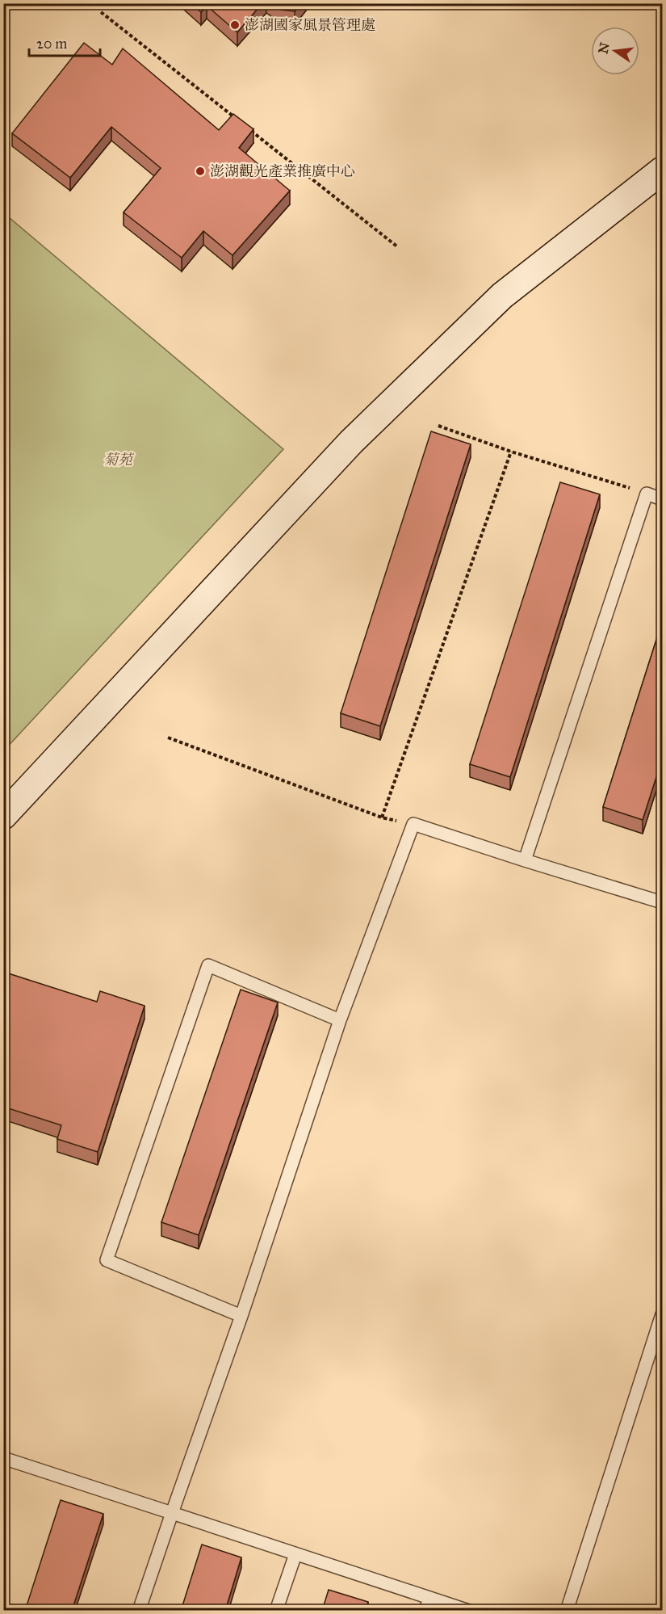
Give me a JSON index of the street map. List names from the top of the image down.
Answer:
{
  "parks": ["菊苑"],
  "places": ["澎湖國家風景管理處", "澎湖觀光產業推廣中心"],
  "scale_bar": "20 m",
  "north": "left"
}
